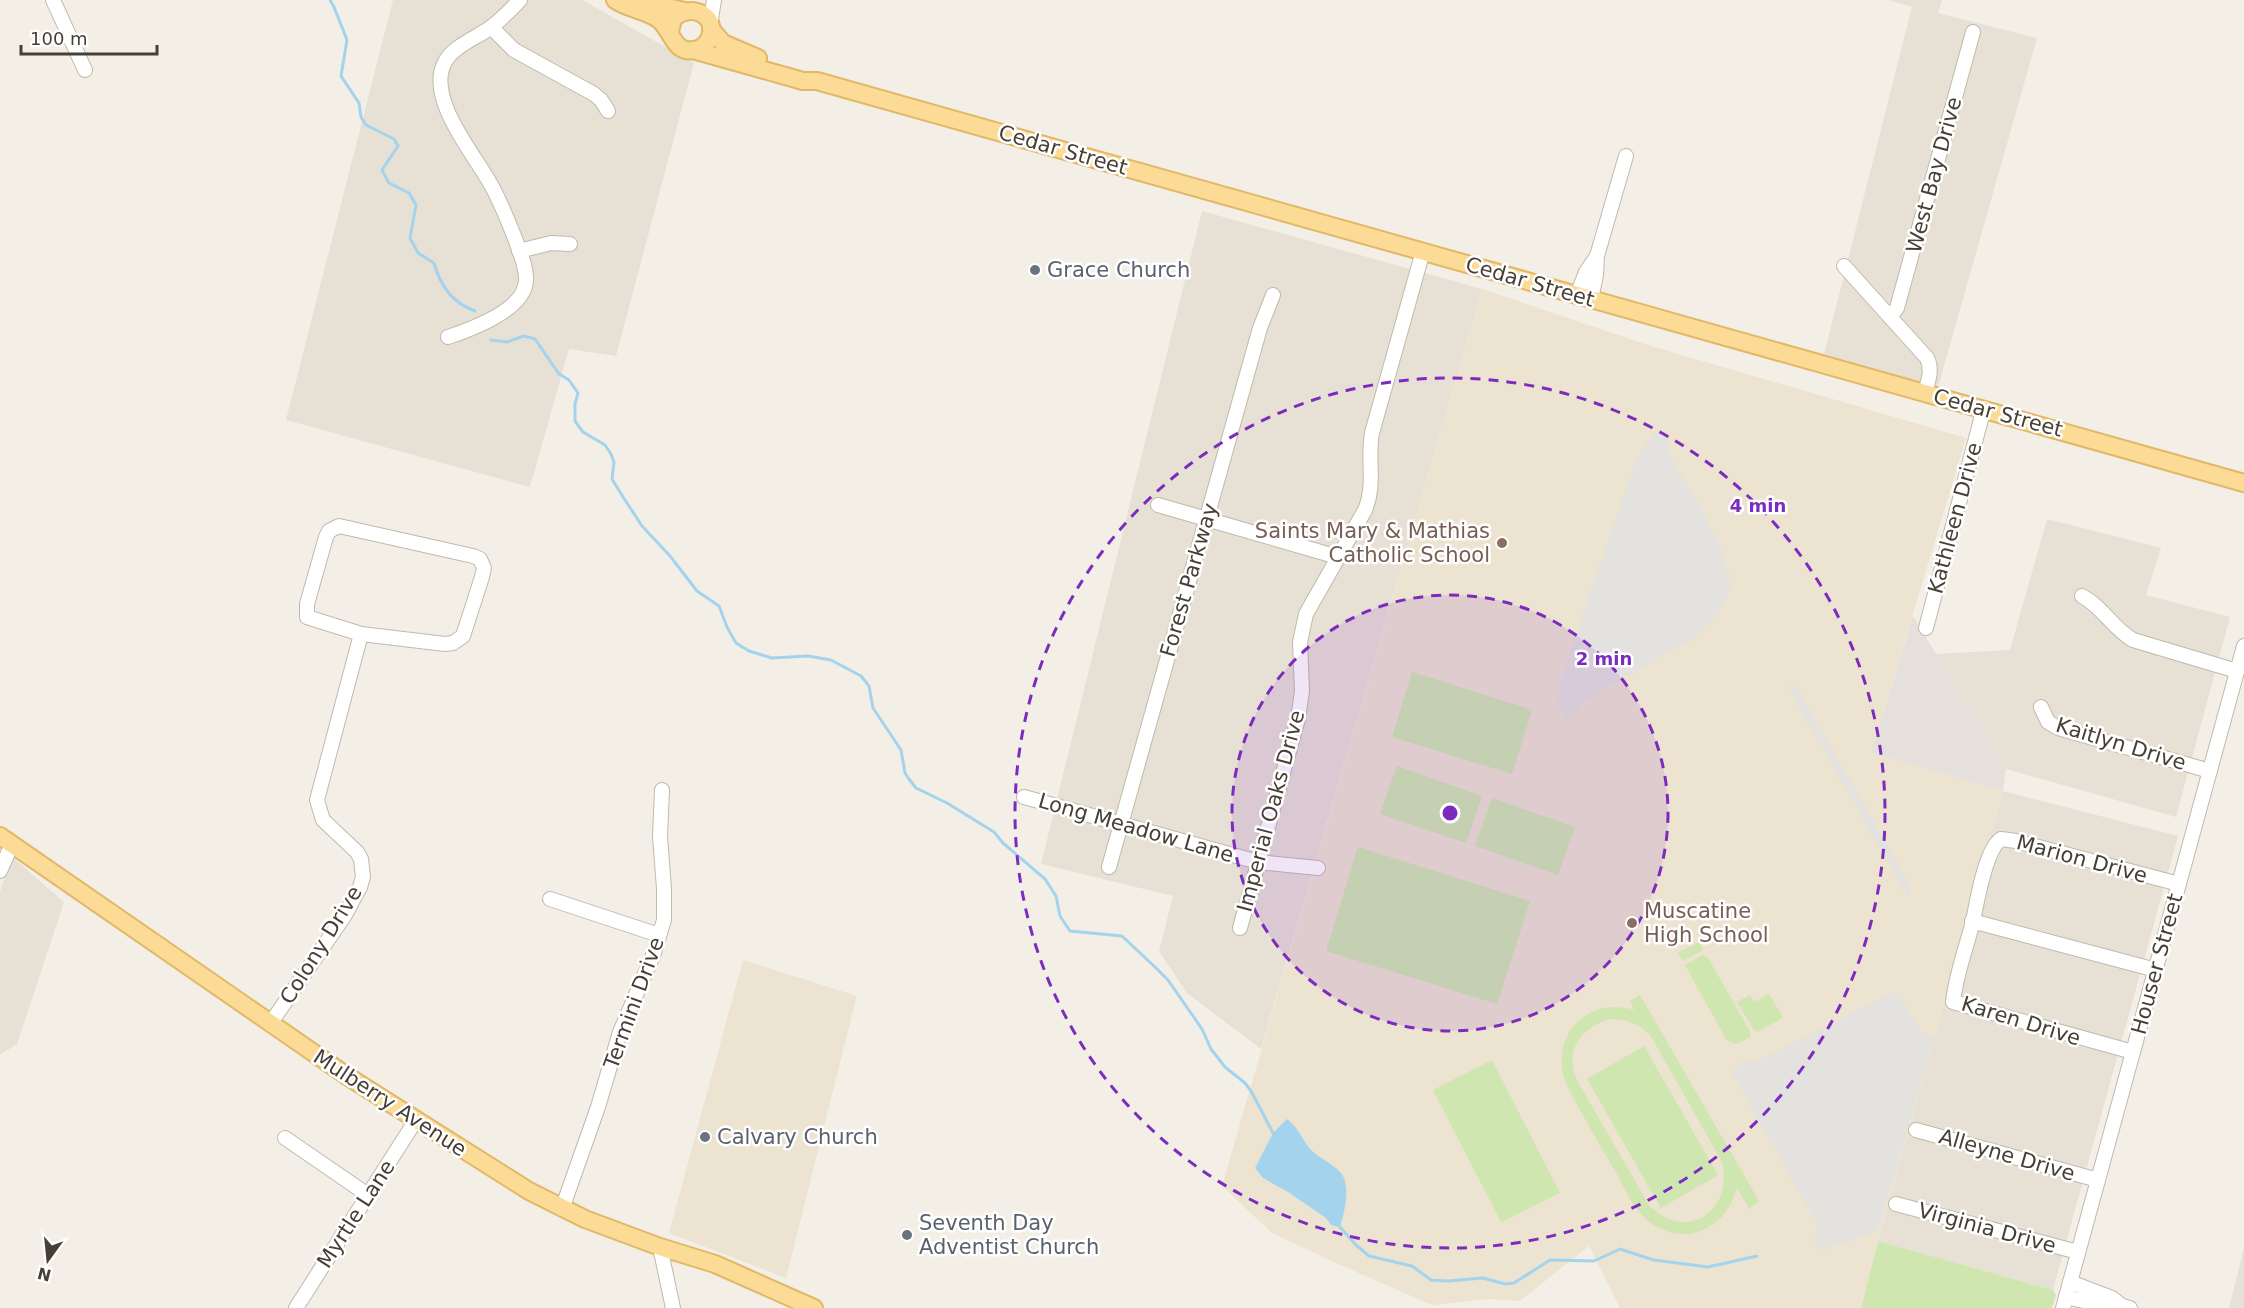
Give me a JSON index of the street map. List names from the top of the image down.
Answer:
{
  "streets": {
    "main road": ["Cedar Street", "Mulberry Avenue"],
    "street": [
      "West Bay Drive",
      "Kathleen Drive",
      "Forest Parkway",
      "Kaitlyn Drive",
      "Imperial Oaks Drive",
      "Long Meadow Lane",
      "Marion Drive",
      "Colony Drive",
      "Houser Street",
      "Termini Drive",
      "Karen Drive",
      "Alleyne Drive",
      "Myrtle Lane",
      "Virginia Drive"
    ]
  },
  "crossings": [
    ["Cedar Street", "Kathleen Drive"],
    ["Cedar Street", "Imperial Oaks Drive"],
    ["Forest Parkway", "Long Meadow Lane"],
    ["Kaitlyn Drive", "Houser Street"],
    ["Imperial Oaks Drive", "Long Meadow Lane"],
    ["Marion Drive", "Houser Street"],
    ["Marion Drive", "Karen Drive"],
    ["Colony Drive", "Mulberry Avenue"],
    ["Houser Street", "Karen Drive"],
    ["Houser Street", "Alleyne Drive"],
    ["Houser Street", "Virginia Drive"],
    ["Termini Drive", "Mulberry Avenue"],
    ["Mulberry Avenue", "Myrtle Lane"]
  ],
  "places": [
    "Grace Church",
    "Saints Mary & Mathias Catholic School",
    "Muscatine High School",
    "Calvary Church",
    "Seventh Day Adventist Church"
  ],
  "scale_bar": "100 m",
  "north": "bottom",
  "rings": ["4 min", "2 min"]
}
